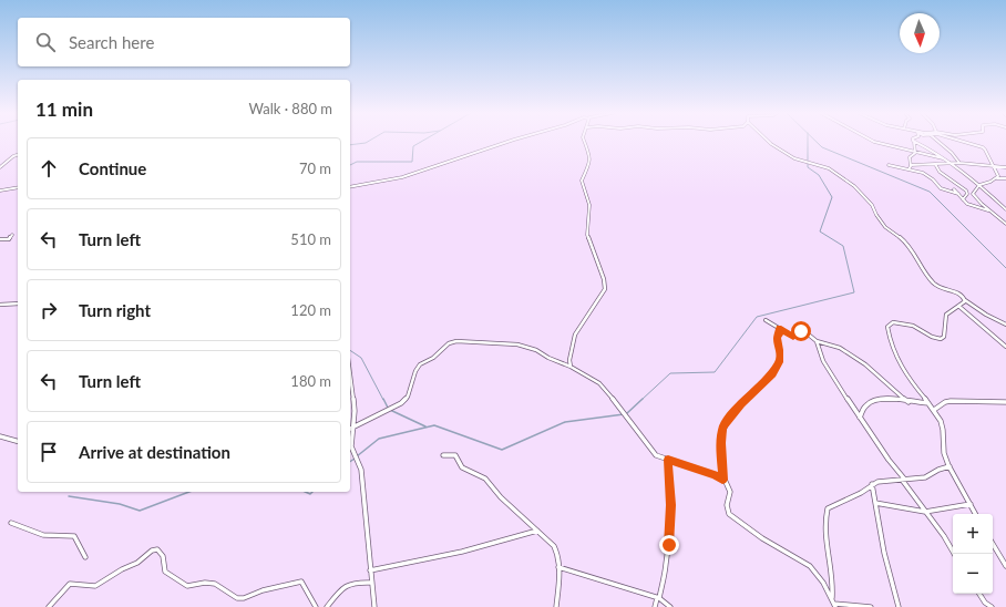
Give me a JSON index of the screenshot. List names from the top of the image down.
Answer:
{
  "north": "bottom",
  "page": {
    "search": "Search here",
    "heading": ["11 min", "Walk · 880 m"],
    "list": [
      ["Continue", "70 m"],
      ["Turn left", "510 m"],
      ["Turn right", "120 m"],
      ["Turn left", "180 m"],
      "Arrive at destination"
    ],
    "map_buttons": ["+", "−"]
  }
}
